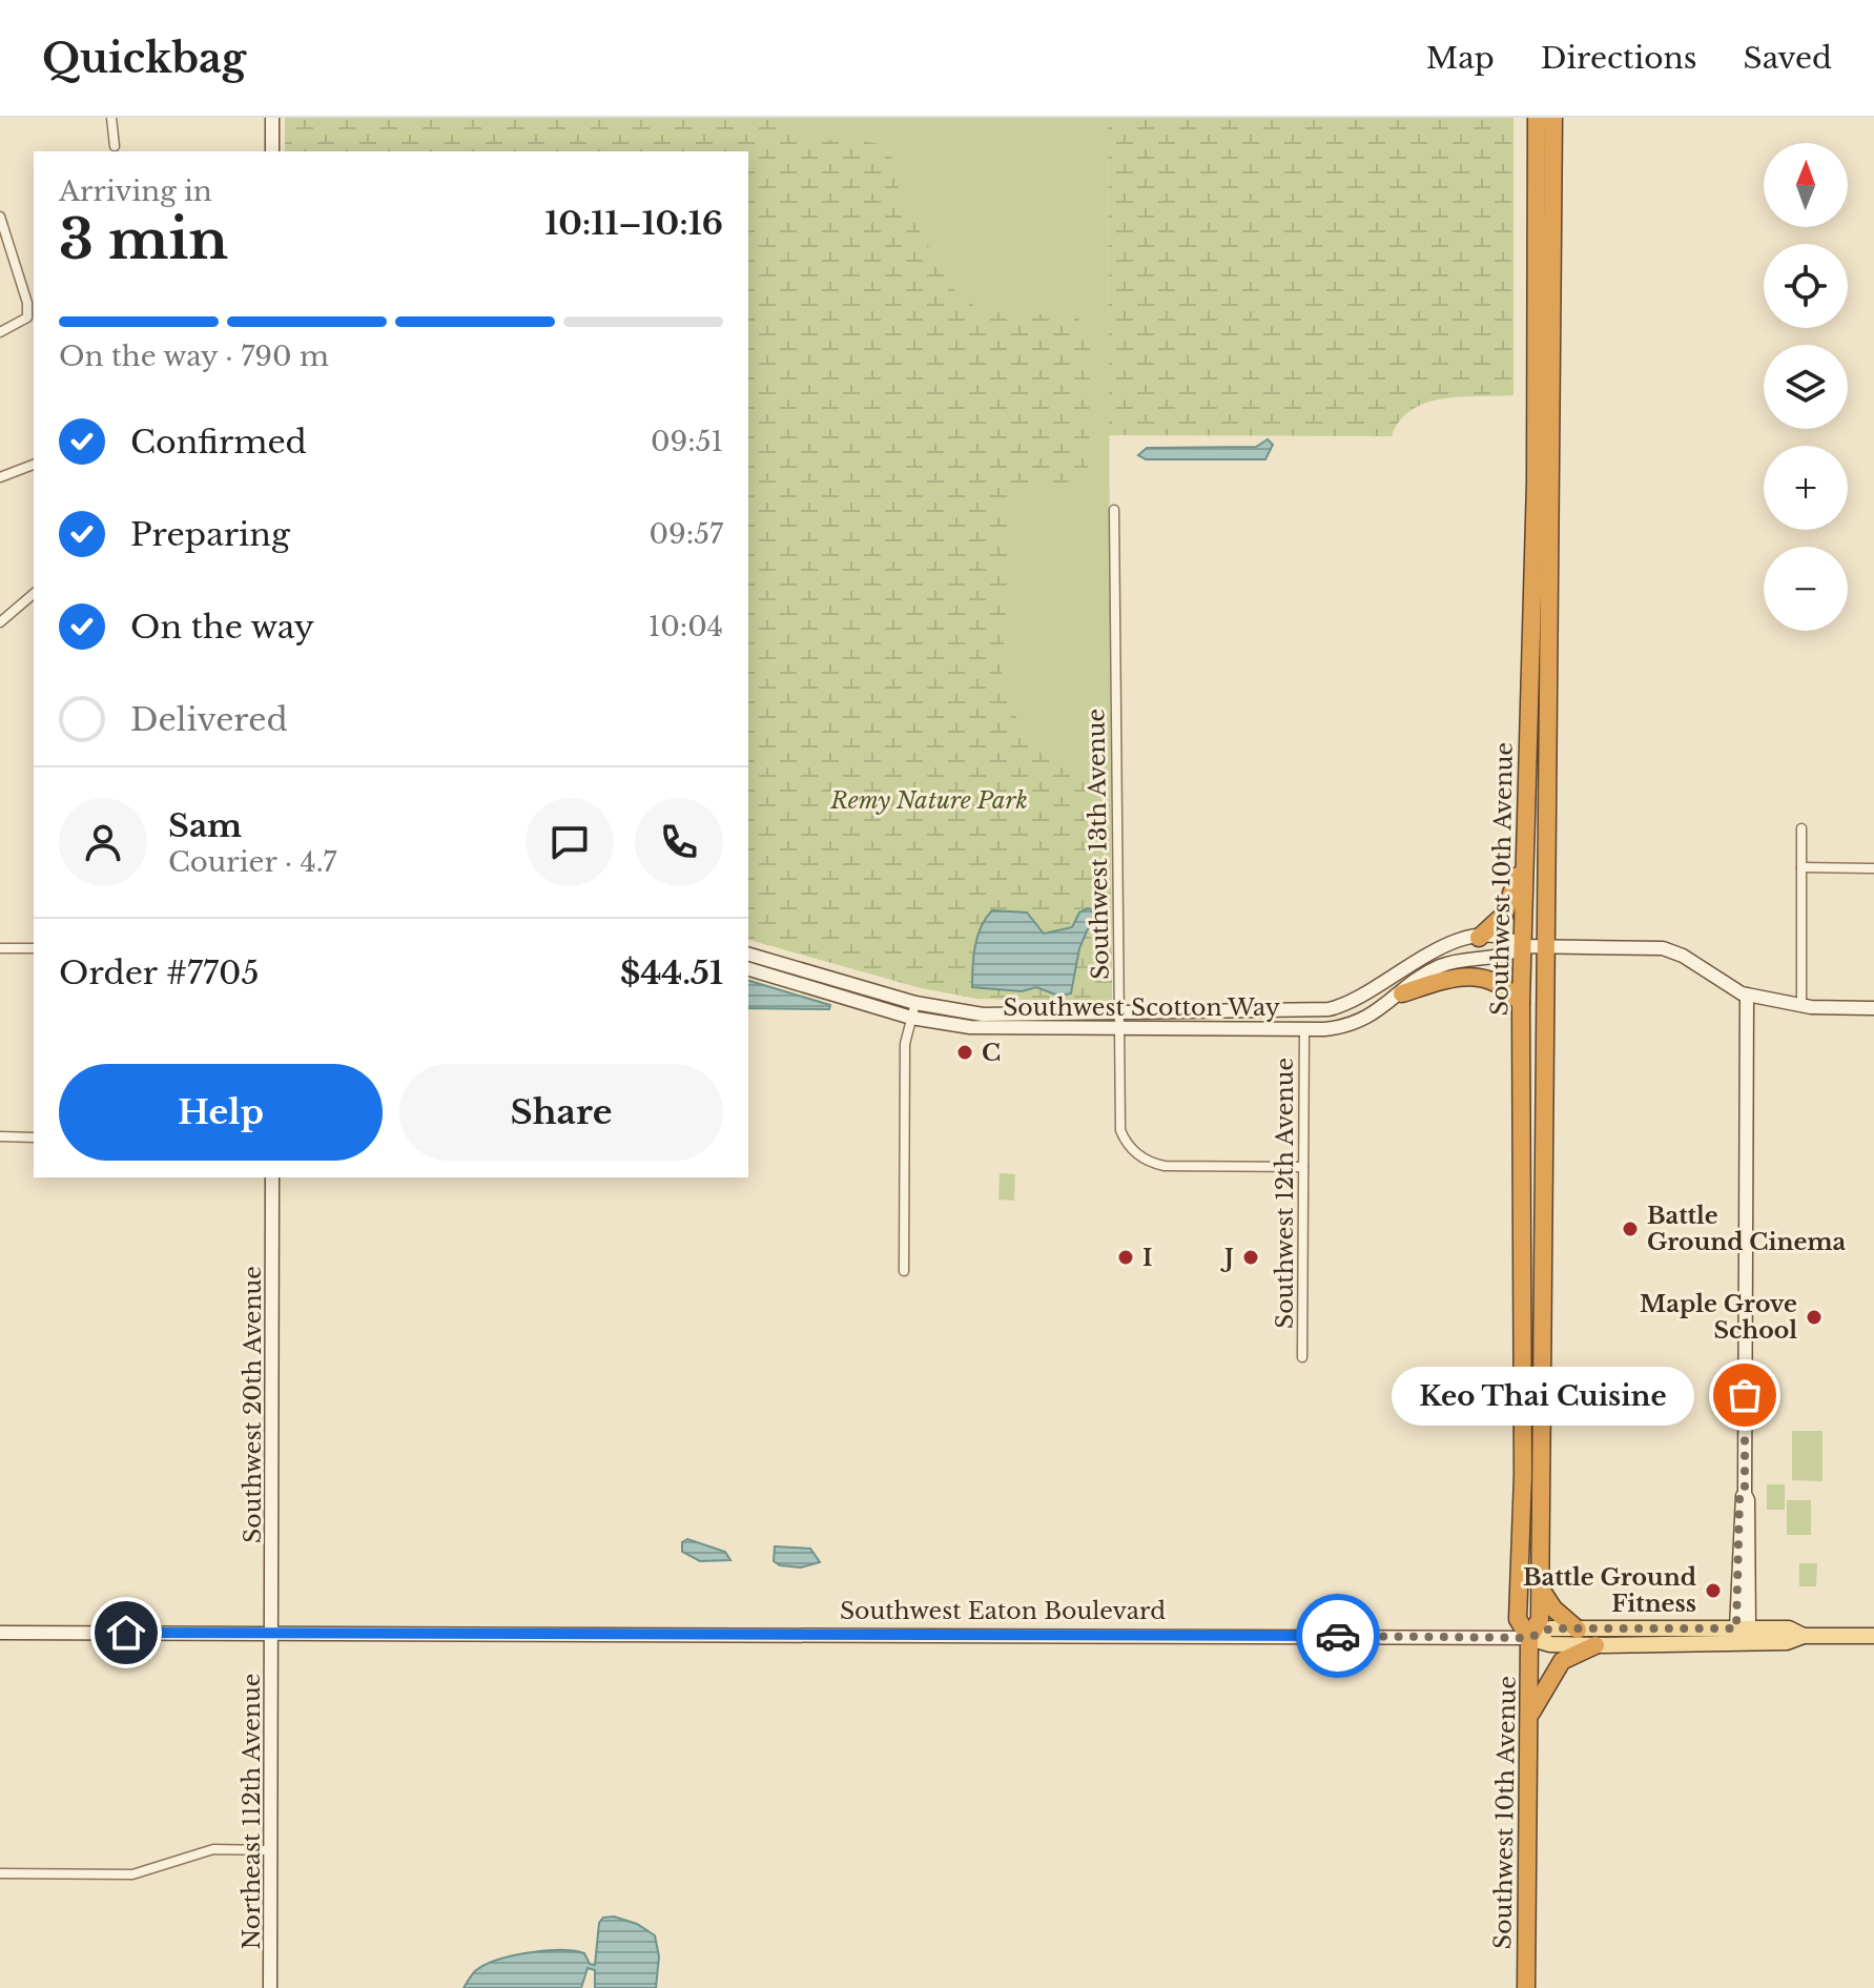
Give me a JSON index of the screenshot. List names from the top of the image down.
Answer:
{
  "streets": {
    "highway": ["Southwest 10th Avenue"],
    "main road": ["Southwest Eaton Boulevard"],
    "street": [
      "Southwest 13th Avenue",
      "Southwest Scotton Way",
      "Southwest 12th Avenue",
      "Southwest 20th Avenue",
      "Northeast 112th Avenue"
    ]
  },
  "crossings": [
    ["Southwest 13th Avenue", "Southwest Scotton Way"],
    ["Southwest 13th Avenue", "Southwest 12th Avenue"],
    ["Southwest 10th Avenue", "Southwest Scotton Way"],
    ["Southwest 10th Avenue", "Southwest Eaton Boulevard"],
    ["Southwest Scotton Way", "Southwest 12th Avenue"],
    ["Southwest 20th Avenue", "Southwest Eaton Boulevard"],
    ["Southwest 20th Avenue", "Northeast 112th Avenue"],
    ["Southwest Eaton Boulevard", "Northeast 112th Avenue"]
  ],
  "parks": ["Remy Nature Park"],
  "places": [
    "C",
    "Battle Ground Cinema",
    "I",
    "J",
    "Maple Grove School",
    "Keo Thai Cuisine",
    "Battle Ground Fitness"
  ],
  "north": "top",
  "page": {
    "header": "Quickbag",
    "nav": ["Map", "Directions", "Saved"],
    "map_buttons": ["+", "−"],
    "heading": ["3 min", "Arriving in", "10:11–10:16"],
    "panel": [
      "Sam",
      "Courier · 4.7",
      "Order #7705",
      "$44.51"
    ],
    "bar": "On the way · 790 m",
    "list": [
      ["Confirmed", "09:51"],
      ["Preparing", "09:57"],
      ["On the way", "10:04"],
      "Delivered"
    ],
    "buttons": ["Help", "Share"],
    "bubble": "Keo Thai Cuisine"
  }
}
